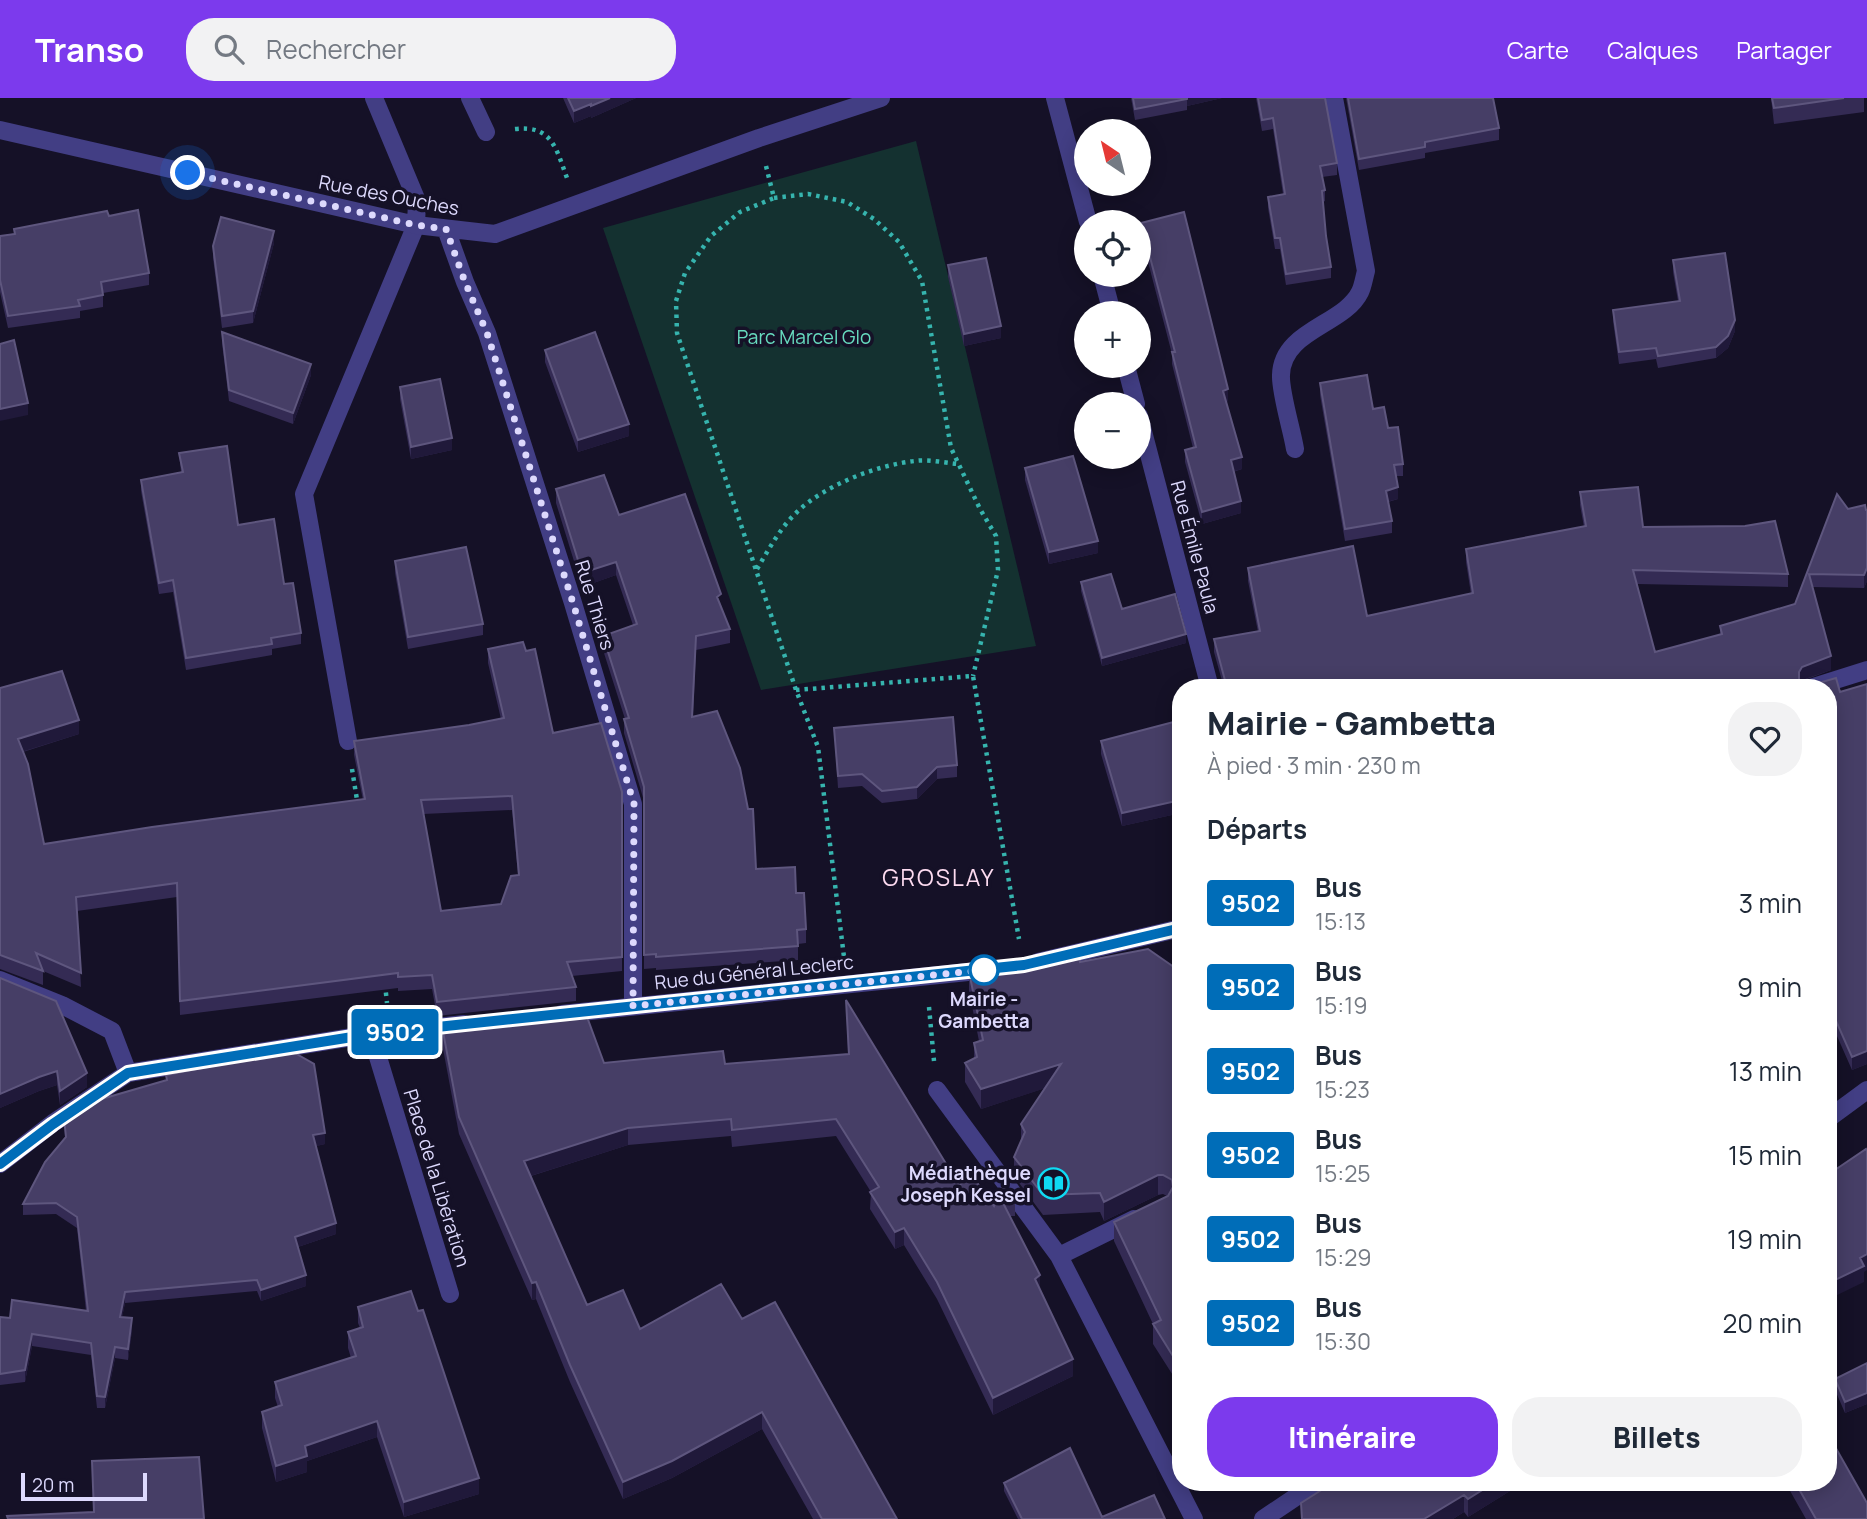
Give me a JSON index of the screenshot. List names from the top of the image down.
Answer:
{
  "streets": {
    "street": [
      "Rue des Ouches",
      "Rue Émile Paula",
      "Rue Thiers",
      "Rue du Général Leclerc",
      "Place de la Libération"
    ]
  },
  "crossings": [
    ["Rue des Ouches", "Rue Thiers"],
    ["Rue Thiers", "Rue du Général Leclerc"]
  ],
  "districts": ["GROSLAY"],
  "parks": ["Parc Marcel Glo"],
  "places": {
    "other": ["Mairie - Gambetta"],
    "library": ["Médiathèque Joseph Kessel"]
  },
  "lines": ["bus line 9502"],
  "scale_bar": "20 m",
  "north": "top left",
  "page": {
    "header": "Transo",
    "search": "Rechercher",
    "nav": ["Carte", "Calques", "Partager"],
    "on_map": "9502",
    "map_buttons": ["+", "−"],
    "heading": [
      ["Mairie - Gambetta", "À pied · 3 min · 230 m"],
      "Départs"
    ],
    "list": [
      {
        "mark": "9502",
        "name": "Bus",
        "note": "15:13",
        "value": "3 min"
      },
      {
        "mark": "9502",
        "name": "Bus",
        "note": "15:19",
        "value": "9 min"
      },
      {
        "mark": "9502",
        "name": "Bus",
        "note": "15:23",
        "value": "13 min"
      },
      {
        "mark": "9502",
        "name": "Bus",
        "note": "15:25",
        "value": "15 min"
      },
      {
        "mark": "9502",
        "name": "Bus",
        "note": "15:29",
        "value": "19 min"
      },
      {
        "mark": "9502",
        "name": "Bus",
        "note": "15:30",
        "value": "20 min"
      }
    ],
    "buttons": ["Itinéraire", "Billets"],
    "scale": "20 m"
  }
}
